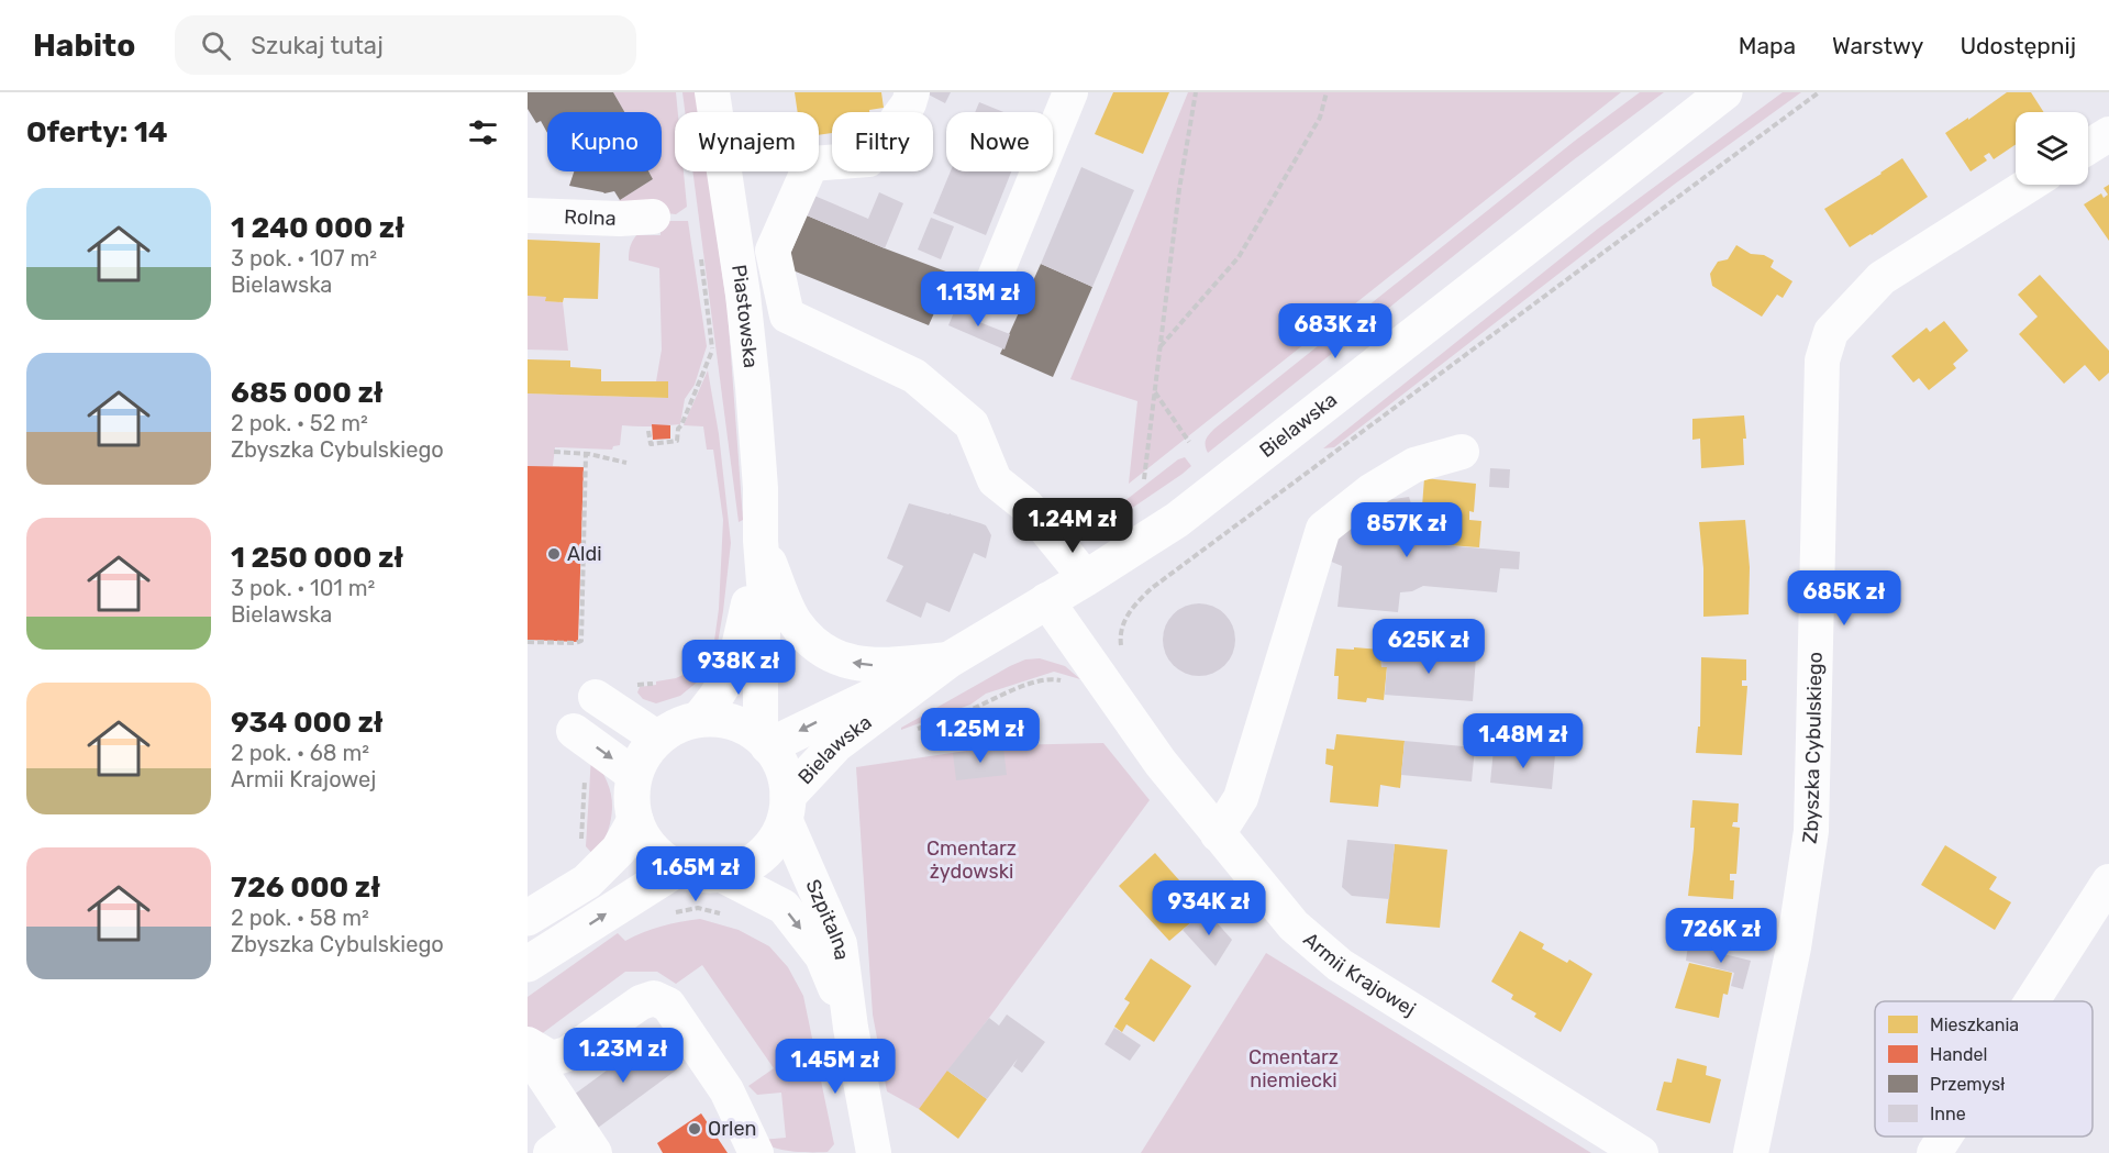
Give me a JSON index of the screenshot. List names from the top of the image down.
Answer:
{
  "streets": {
    "main road": ["Bielawska"],
    "street": [
      "Rolna",
      "Piastowska",
      "Zbyszka Cybulskiego",
      "Szpitalna",
      "Armii Krajowej"
    ]
  },
  "crossings": [
    ["Piastowska", "Bielawska"],
    ["Piastowska", "Szpitalna"],
    ["Bielawska", "Szpitalna"],
    ["Bielawska", "Armii Krajowej"]
  ],
  "parks": ["Cmentarz żydowski", "Cmentarz niemiecki"],
  "places": ["Aldi", "Orlen"],
  "legend": [
    "Mieszkania",
    "Handel",
    "Przemysł",
    "Inne"
  ],
  "page": {
    "header": "Habito",
    "search": "Szukaj tutaj",
    "nav": ["Mapa", "Warstwy", "Udostępnij"],
    "heading": "Oferty: 14",
    "chip": [
      "Kupno",
      "Wynajem",
      "Filtry",
      "Nowe"
    ],
    "list": [
      {
        "name": "1 240 000 zł",
        "note": "3 pok. · 107 m² · Bielawska"
      },
      {
        "name": "685 000 zł",
        "note": "2 pok. · 52 m² · Zbyszka Cybulskiego"
      },
      {
        "name": "1 250 000 zł",
        "note": "3 pok. · 101 m² · Bielawska"
      },
      {
        "name": "934 000 zł",
        "note": "2 pok. · 68 m² · Armii Krajowej"
      },
      {
        "name": "726 000 zł",
        "note": "2 pok. · 58 m² · Zbyszka Cybulskiego"
      }
    ],
    "price": [
      "1.13M zł",
      "683K zł",
      "1.24M zł",
      "857K zł",
      "685K zł",
      "625K zł",
      "938K zł",
      "1.25M zł",
      "1.48M zł",
      "1.65M zł",
      "934K zł",
      "726K zł",
      "1.23M zł",
      "1.45M zł"
    ]
  }
}
